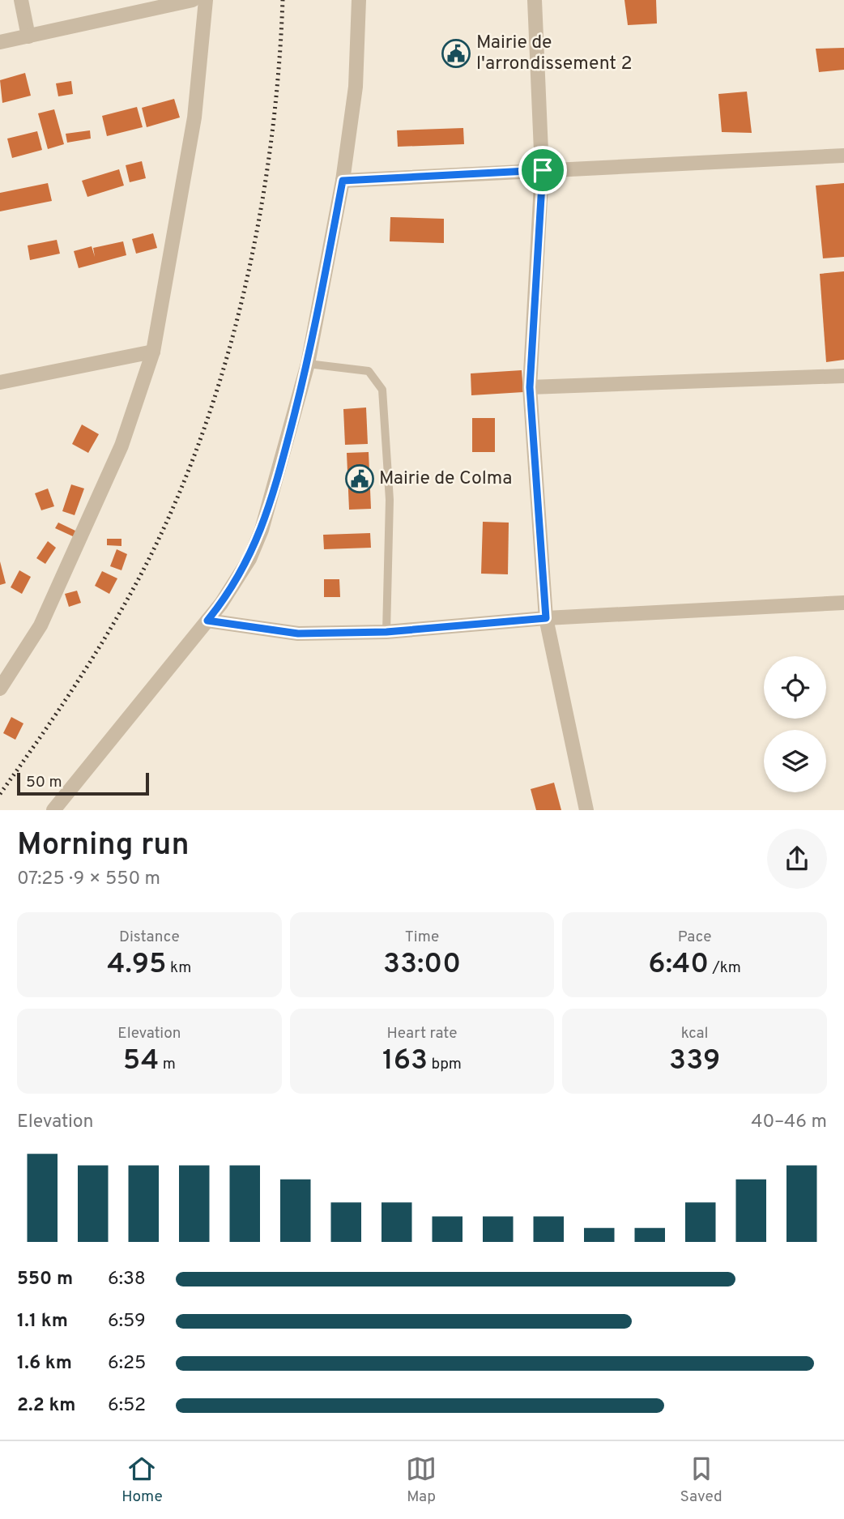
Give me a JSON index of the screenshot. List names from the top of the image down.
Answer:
{
  "places": {
    "public building": ["Mairie de l'arrondissement 2", "Mairie de Colma"]
  },
  "scale_bar": "50 m",
  "page": {
    "scale": "50 m",
    "heading": ["Morning run", "07:25 · 9 × 550 m"],
    "stats": [
      ["Distance", "4.95 km"],
      ["Time", "33:00"],
      ["Pace", "6:40 /km"],
      ["Elevation", "54 m"],
      ["Heart rate", "163 bpm"],
      ["kcal", "339"]
    ],
    "chart": ["Elevation", "40–46 m"],
    "list": [
      {
        "name": "550 m",
        "note": "6:38"
      },
      {
        "name": "1.1 km",
        "note": "6:59"
      },
      {
        "name": "1.6 km",
        "note": "6:25"
      },
      {
        "name": "2.2 km",
        "note": "6:52"
      }
    ],
    "tabs": ["Home", "Map", "Saved"]
  }
}
